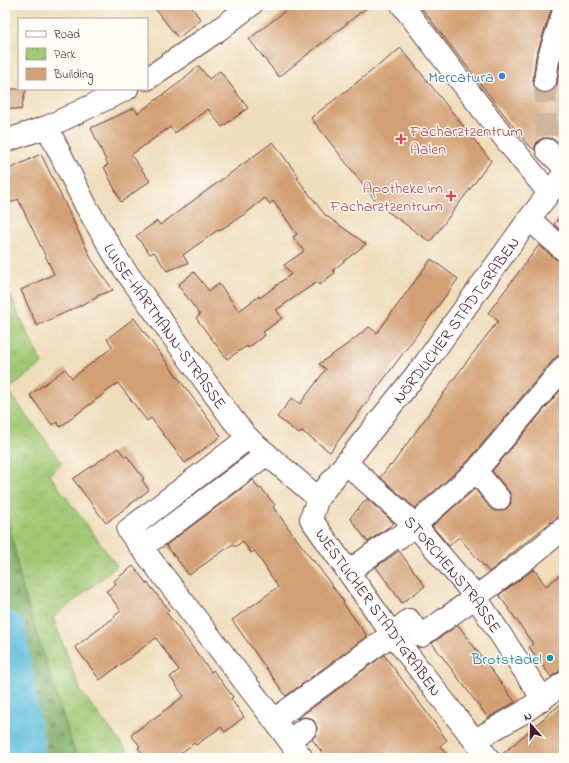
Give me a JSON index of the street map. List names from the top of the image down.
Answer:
{
  "streets": {
    "street": [
      "NÖRDLICHER STADTGRABEN",
      "LUISE-HARTMANN-STRASSE",
      "STORCHENSTRASSE",
      "WESTLICHER STADTGRABEN"
    ]
  },
  "crossings": [
    ["NÖRDLICHER STADTGRABEN", "STORCHENSTRASSE"],
    ["NÖRDLICHER STADTGRABEN", "WESTLICHER STADTGRABEN"],
    ["LUISE-HARTMANN-STRASSE", "WESTLICHER STADTGRABEN"],
    ["STORCHENSTRASSE", "WESTLICHER STADTGRABEN"]
  ],
  "places": {
    "other": ["Mercatura", "Brotstadel"],
    "health": ["Facharztzentrum Aalen", "Apotheke im Facharztzentrum"]
  },
  "legend": ["Road", "Park", "Building"],
  "north": "top"
}
